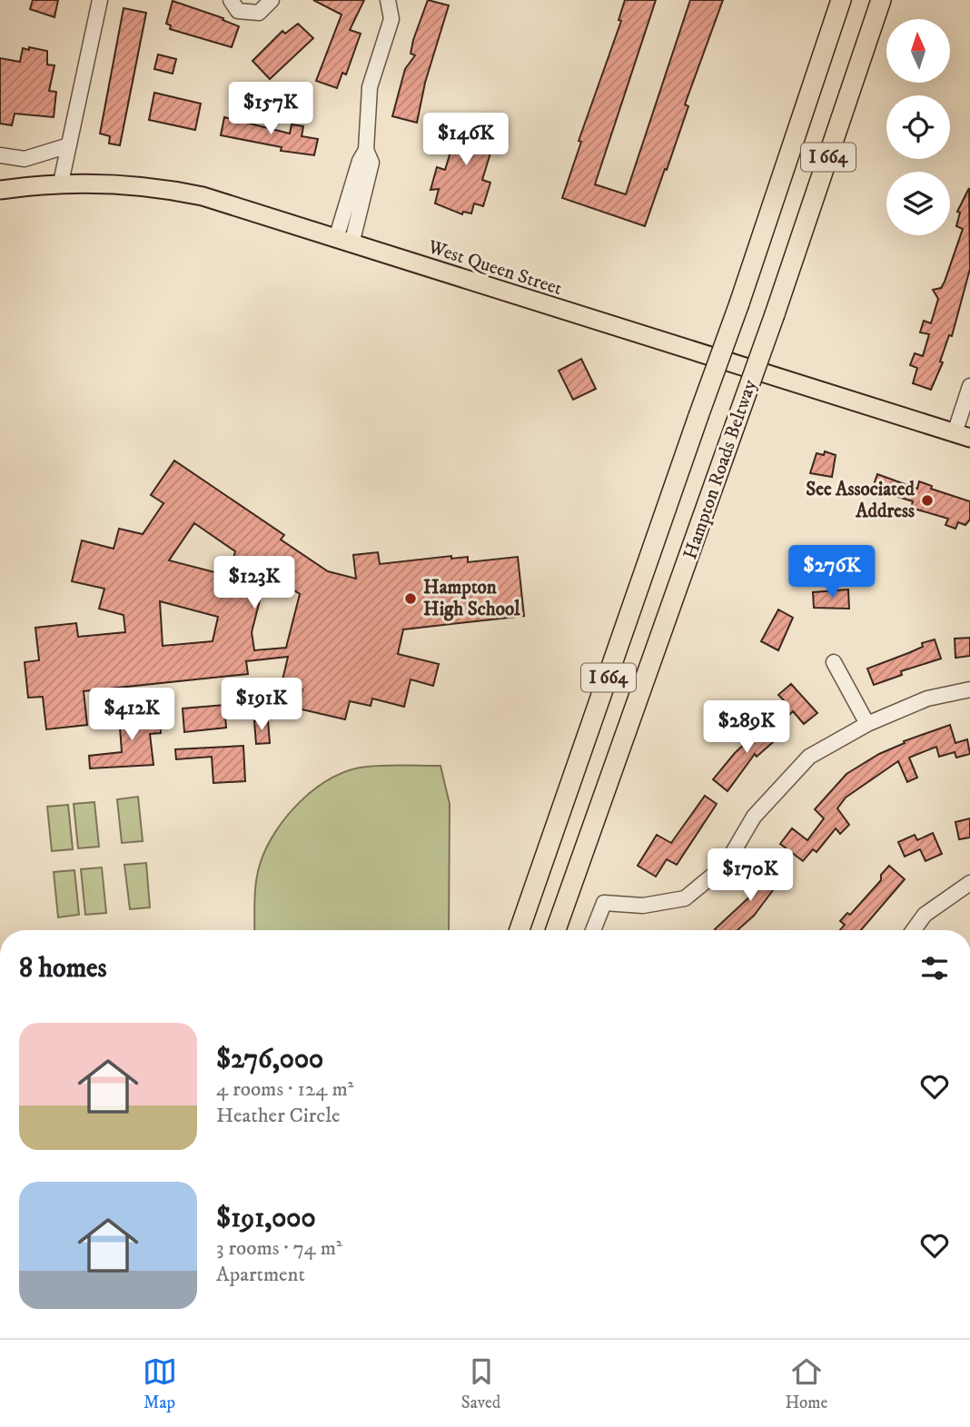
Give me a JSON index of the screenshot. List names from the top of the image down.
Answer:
{
  "streets": {
    "highway": ["I 664", "Hampton Roads Beltway"],
    "main road": ["West Queen Street"]
  },
  "places": ["See Associated Address", "Hampton High School"],
  "north": "top",
  "page": {
    "price": [
      "$157K",
      "$146K",
      "$276K",
      "$123K",
      "$191K",
      "$412K",
      "$289K",
      "$170K"
    ],
    "heading": "8 homes",
    "list": [
      {
        "name": "$276,000",
        "note": "4 rooms · 124 m² · Heather Circle"
      },
      {
        "name": "$191,000",
        "note": "3 rooms · 74 m² · Apartment"
      }
    ],
    "tabs": ["Map", "Saved", "Home"]
  }
}
